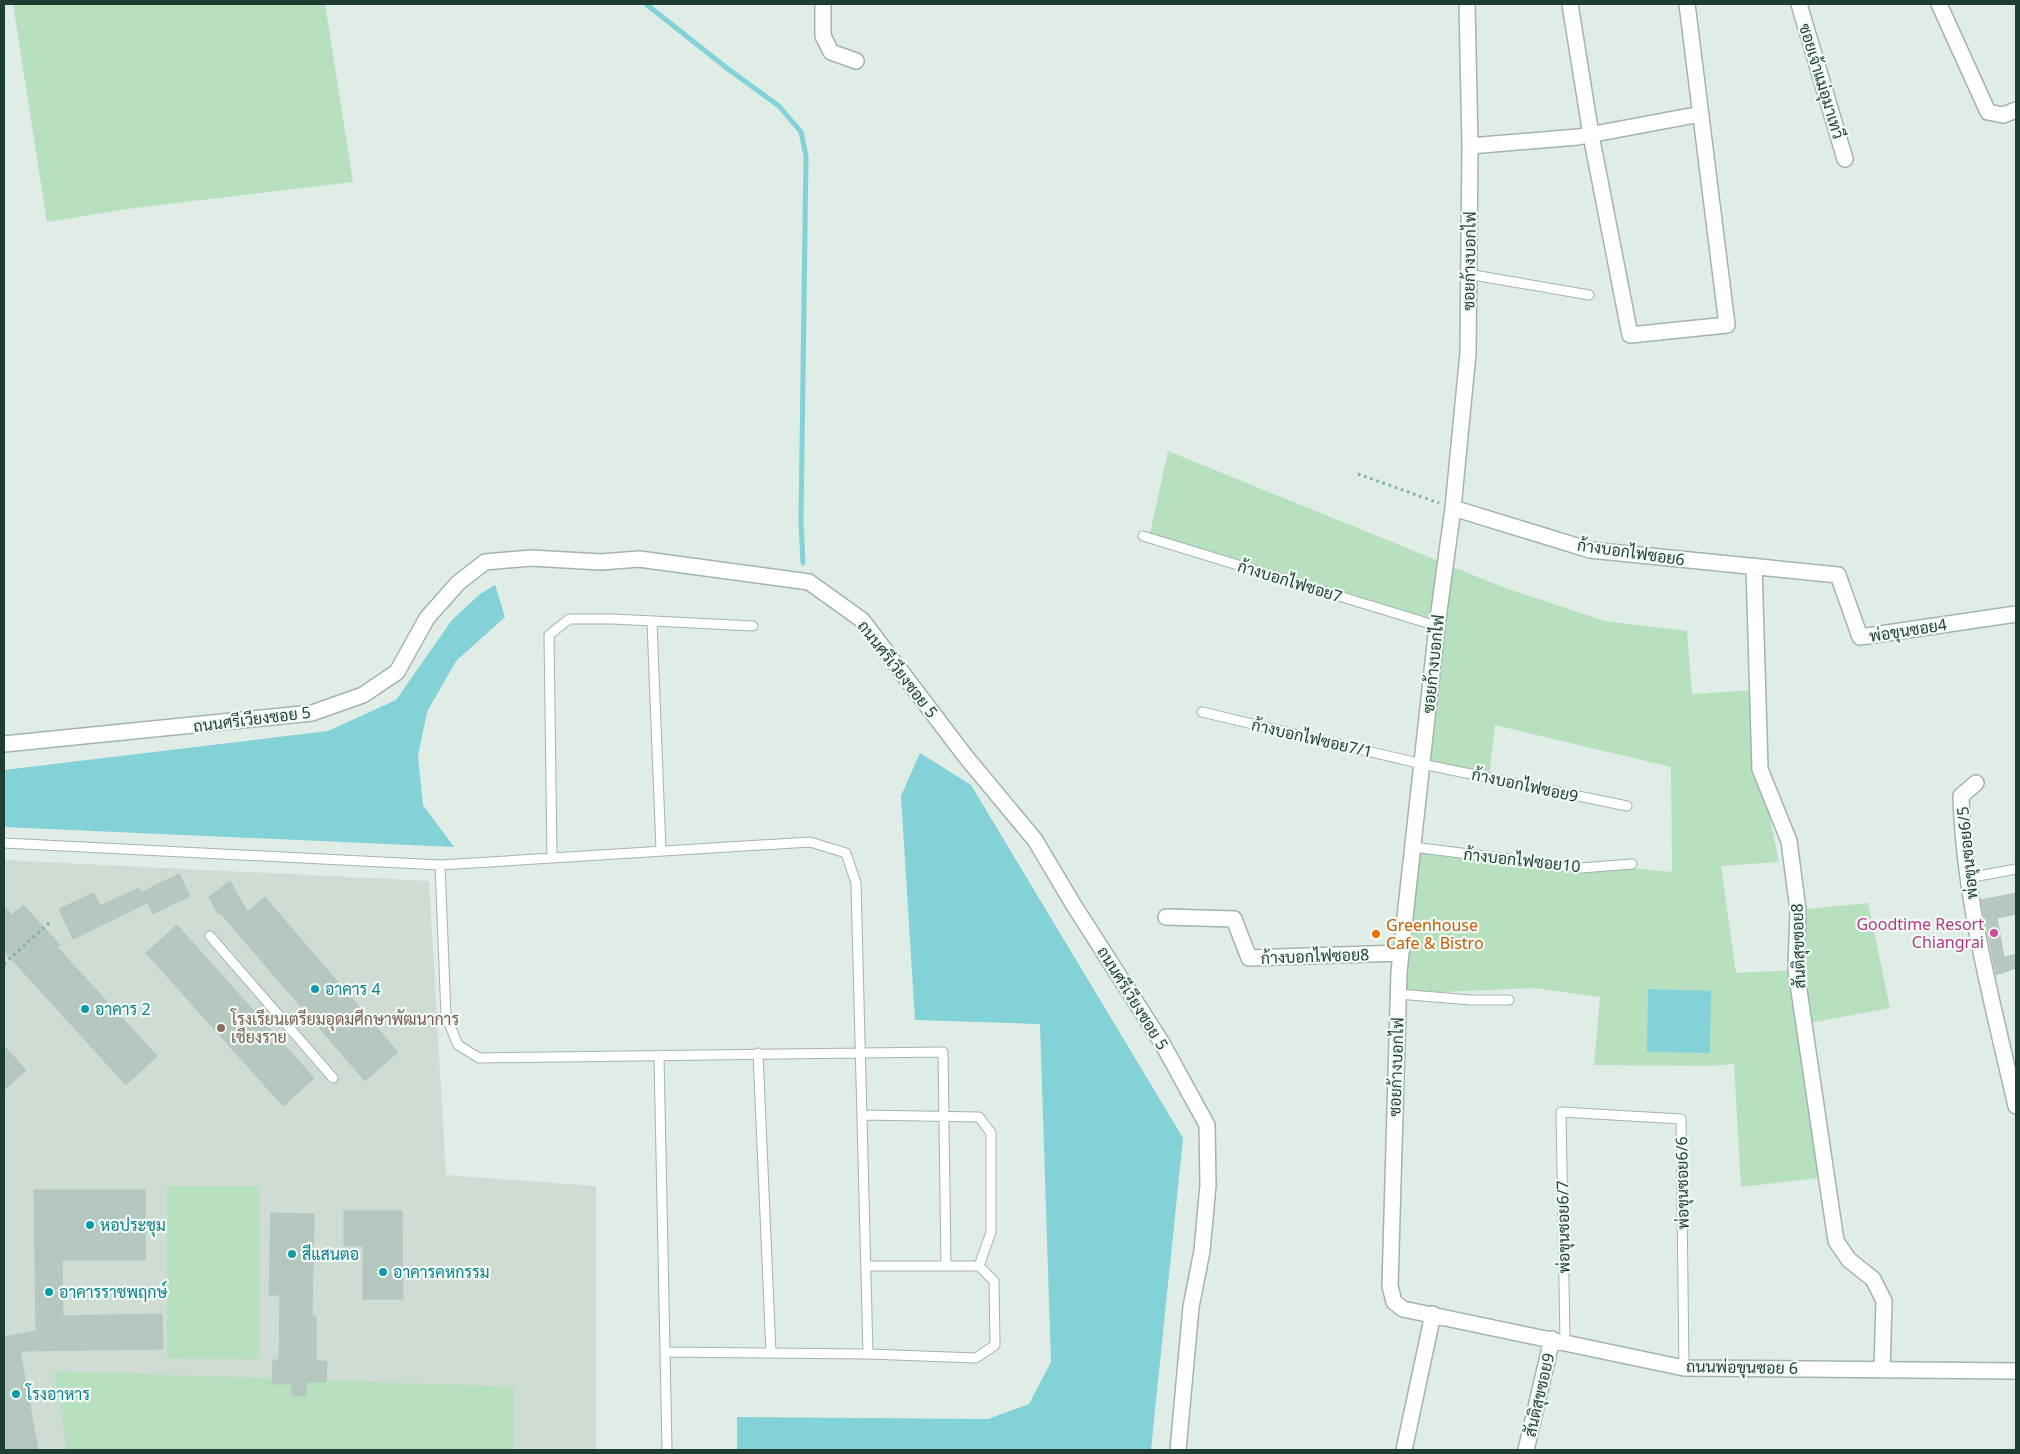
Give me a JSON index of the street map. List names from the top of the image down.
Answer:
{
  "streets": {
    "street": [
      "ซอยเจ้าแม่อุมาเทวี",
      "ซอยก้างบอกไฟ",
      "ก้างบอกไฟซอย6",
      "พ่อขุนซอย4",
      "ถนนศรีเวียงซอย 5",
      "พ่อขุนซอย6/5",
      "สันติสุขซอย8",
      "ก้างบอกไฟซอย8",
      "ถนนพ่อขุนซอย 6",
      "สันติสุขซอย9"
    ],
    "lane": [
      "ก้างบอกไฟซอย7",
      "ก้างบอกไฟซอย7/1",
      "ก้างบอกไฟซอย9",
      "ก้างบอกไฟซอย10",
      "พ่อขุนซอย6/6",
      "พ่อขุนซอย6/7"
    ]
  },
  "crossings": [
    ["ซอยก้างบอกไฟ", "ก้างบอกไฟซอย6"],
    ["ซอยก้างบอกไฟ", "ก้างบอกไฟซอย7"],
    ["ซอยก้างบอกไฟ", "ก้างบอกไฟซอย7/1"],
    ["ซอยก้างบอกไฟ", "ก้างบอกไฟซอย9"],
    ["ซอยก้างบอกไฟ", "ก้างบอกไฟซอย10"],
    ["ซอยก้างบอกไฟ", "ก้างบอกไฟซอย8"],
    ["ซอยก้างบอกไฟ", "ถนนพ่อขุนซอย 6"],
    ["ก้างบอกไฟซอย6", "พ่อขุนซอย4"],
    ["ก้างบอกไฟซอย6", "สันติสุขซอย8"],
    ["พ่อขุนซอย4", "สันติสุขซอย8"],
    ["ก้างบอกไฟซอย7/1", "ก้างบอกไฟซอย9"],
    ["สันติสุขซอย8", "ถนนพ่อขุนซอย 6"],
    ["พ่อขุนซอย6/6", "พ่อขุนซอย6/7"],
    ["พ่อขุนซอย6/6", "ถนนพ่อขุนซอย 6"],
    ["พ่อขุนซอย6/7", "ถนนพ่อขุนซอย 6"],
    ["พ่อขุนซอย6/7", "สันติสุขซอย9"],
    ["ถนนพ่อขุนซอย 6", "สันติสุขซอย9"]
  ],
  "places": [
    "Goodtime Resort Chiangrai",
    "Greenhouse Cafe & Bistro",
    "อาคาร 4",
    "อาคาร 2",
    "โรงเรียนเตรียมอุดมศึกษาพัฒนาการ เชียงราย",
    "หอประชุม",
    "สีแสนตอ",
    "อาคารคหกรรม",
    "อาคารราชพฤกษ์",
    "โรงอาหาร"
  ]
}
